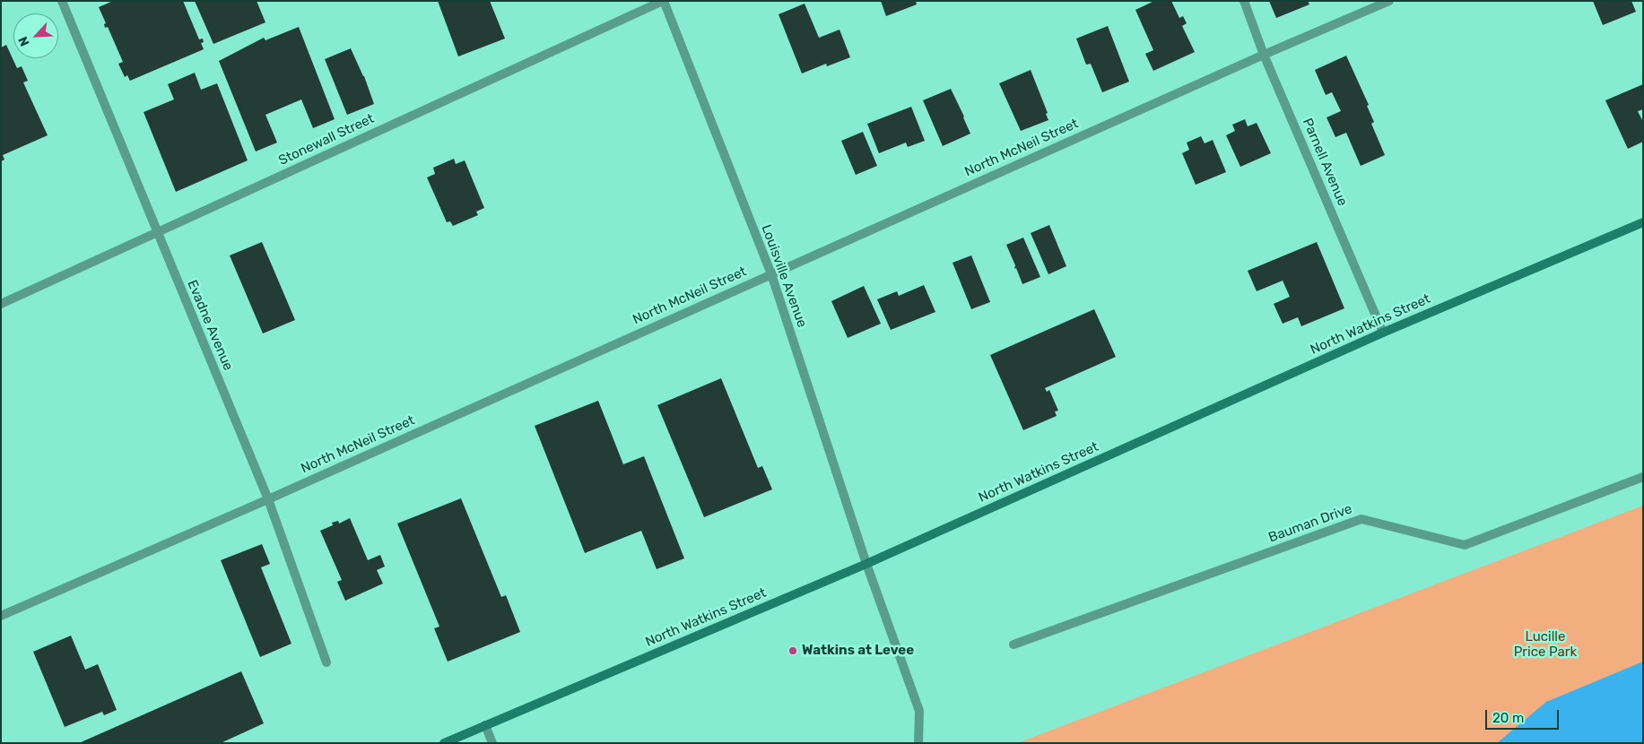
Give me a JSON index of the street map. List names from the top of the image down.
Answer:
{
  "streets": {
    "main road": ["North Watkins Street"],
    "street": [
      "Stonewall Street",
      "North McNeil Street",
      "Parnell Avenue",
      "Louisville Avenue",
      "Evadne Avenue",
      "Bauman Drive"
    ]
  },
  "crossings": [
    ["Stonewall Street", "Louisville Avenue"],
    ["Stonewall Street", "Evadne Avenue"],
    ["North McNeil Street", "Parnell Avenue"],
    ["North McNeil Street", "Louisville Avenue"],
    ["North McNeil Street", "Evadne Avenue"],
    ["Parnell Avenue", "North Watkins Street"],
    ["Louisville Avenue", "North Watkins Street"]
  ],
  "parks": ["Lucille Price Park"],
  "places": ["Watkins at Levee"],
  "scale_bar": "20 m",
  "north": "bottom left"
}
